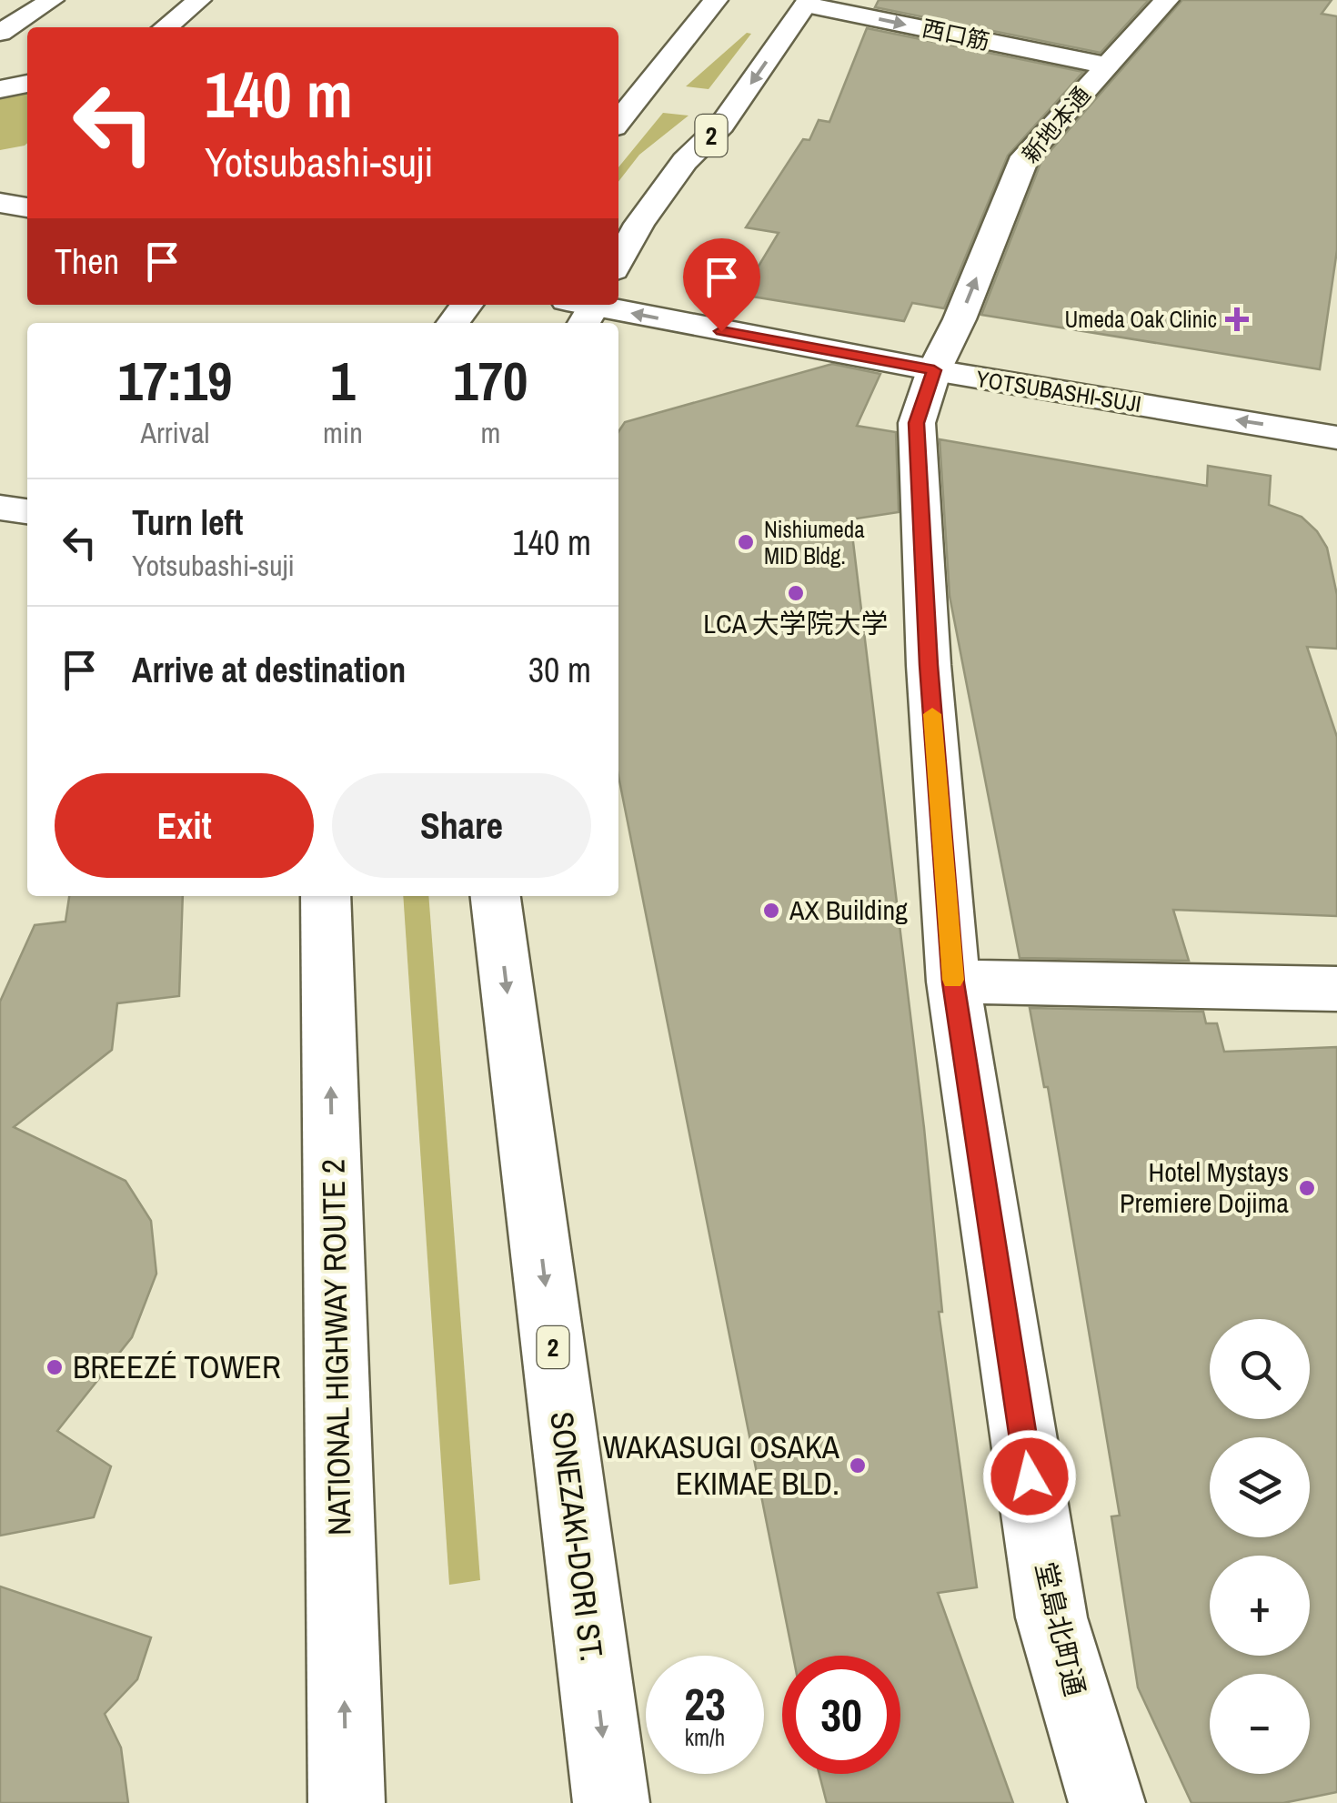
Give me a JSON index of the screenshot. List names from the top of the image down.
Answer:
{
  "streets": {
    "main road": [
      "西口筋",
      "新地本通",
      "2",
      "YOTSUBASHI-SUJI",
      "NATIONAL HIGHWAY ROUTE 2",
      "SONEZAKI-DORI ST.",
      "堂島北町通"
    ]
  },
  "crossings": [
    ["西口筋", "新地本通"],
    ["西口筋", "2"],
    ["新地本通", "YOTSUBASHI-SUJI"],
    ["新地本通", "堂島北町通"],
    ["YOTSUBASHI-SUJI", "堂島北町通"]
  ],
  "one_way": [
    "西口筋",
    "YOTSUBASHI-SUJI",
    "NATIONAL HIGHWAY ROUTE 2",
    "SONEZAKI-DORI ST."
  ],
  "places": {
    "health": ["Umeda Oak Clinic"],
    "other": [
      "Nishiumeda MID Bldg.",
      "LCA 大学院大学",
      "AX Building",
      "Hotel Mystays Premiere Dojima",
      "BREEZÉ TOWER",
      "WAKASUGI OSAKA EKIMAE BLD."
    ]
  },
  "page": {
    "turn": ["140 m", "Yotsubashi-suji"],
    "then": "Then",
    "eta": [
      "17:19",
      "Arrival",
      "1",
      "min",
      "170",
      "m"
    ],
    "list": [
      {
        "name": "Turn left",
        "note": "Yotsubashi-suji",
        "value": "140 m"
      },
      {
        "name": "Arrive at destination",
        "value": "30 m"
      }
    ],
    "buttons": ["Exit", "Share"],
    "map_buttons": ["+", "−"],
    "speed": "23 km/h",
    "limit": "30"
  }
}
